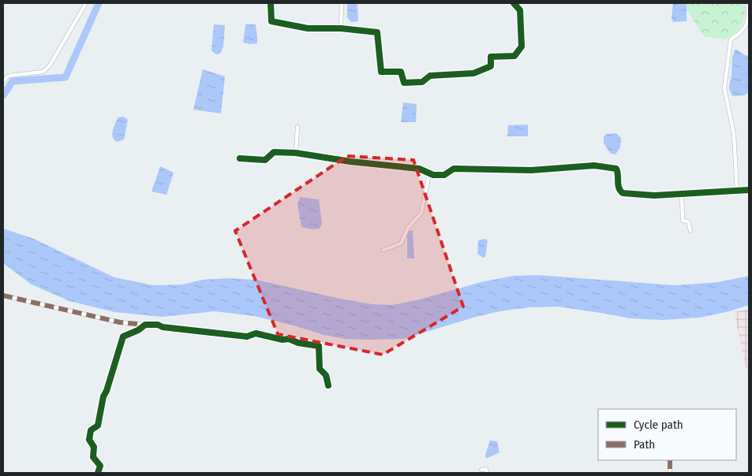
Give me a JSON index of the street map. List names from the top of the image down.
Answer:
{
  "legend": ["Cycle path", "Path"]
}
